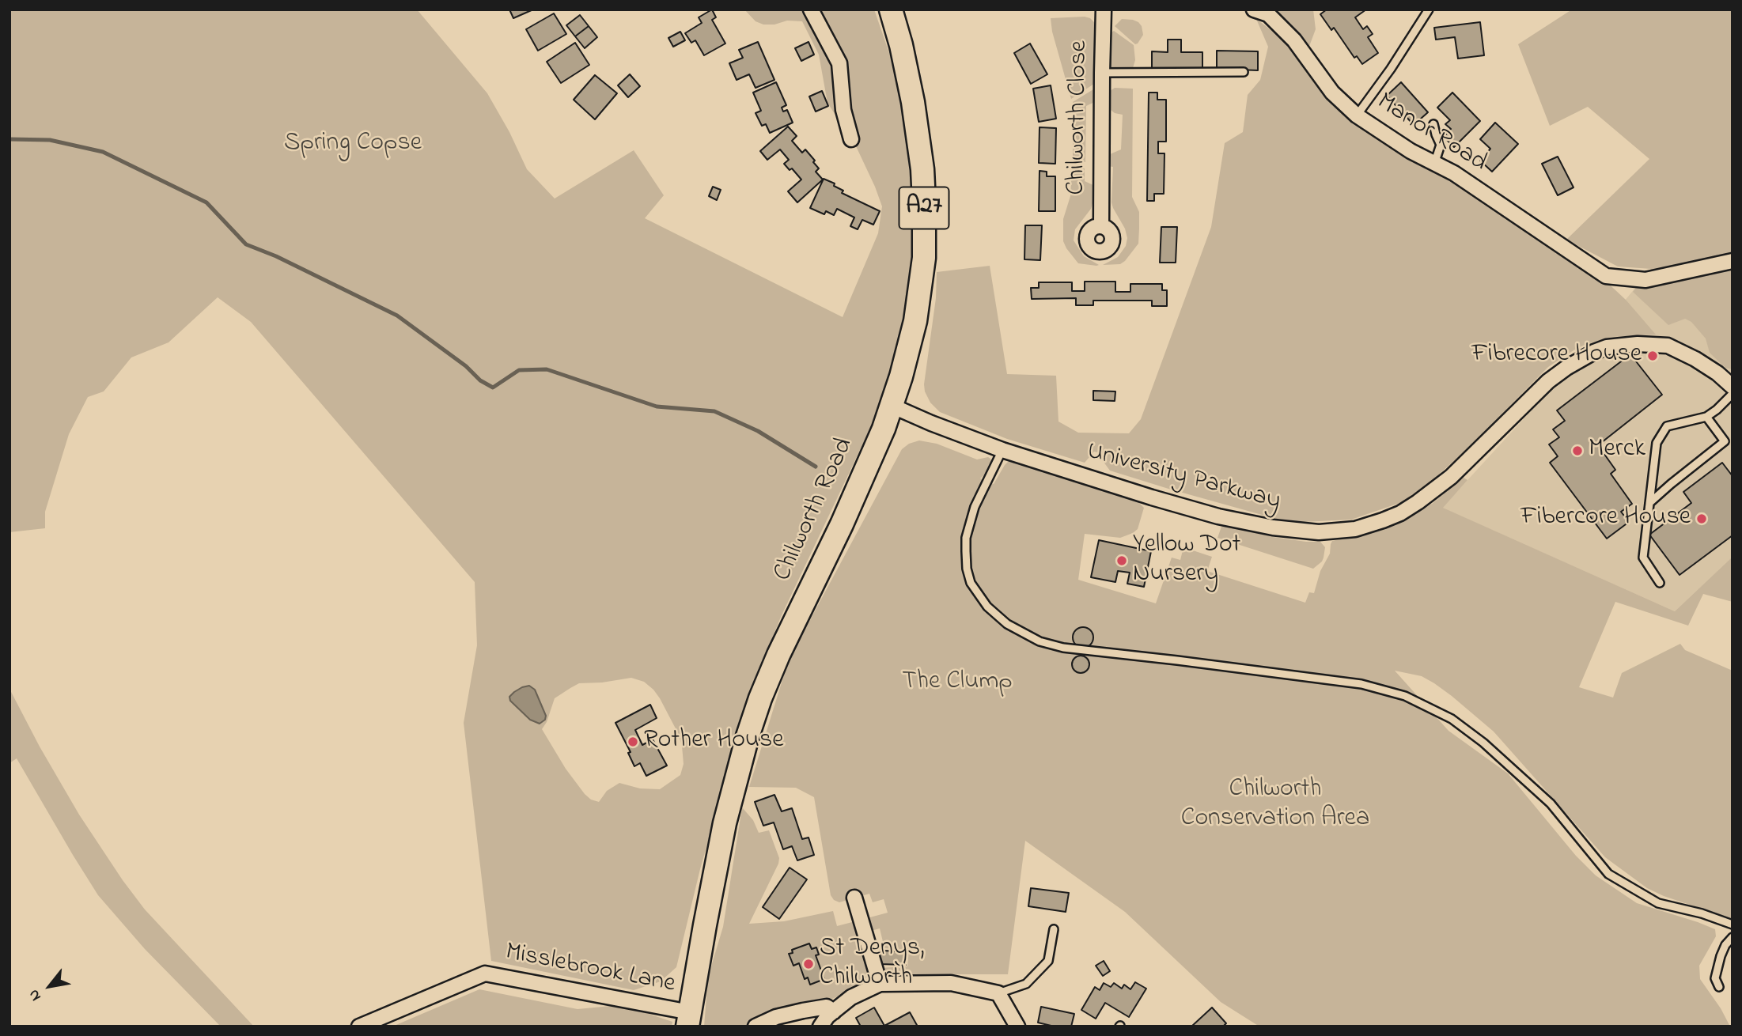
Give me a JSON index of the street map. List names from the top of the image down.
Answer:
{
  "streets": {
    "main road": ["A27", "Chilworth Road"],
    "street": [
      "Chilworth Close",
      "Manor Road",
      "University Parkway",
      "Misslebrook Lane"
    ]
  },
  "crossings": [
    ["University Parkway", "Chilworth Road"],
    ["Chilworth Road", "Misslebrook Lane"]
  ],
  "parks": ["Spring Copse", "The Clump", "Chilworth Conservation Area"],
  "places": [
    "Fibrecore House",
    "Merck",
    "Fibercore House",
    "Yellow Dot Nursery",
    "Rother House",
    "St Denys, Chilworth"
  ],
  "north": "bottom left"
}
